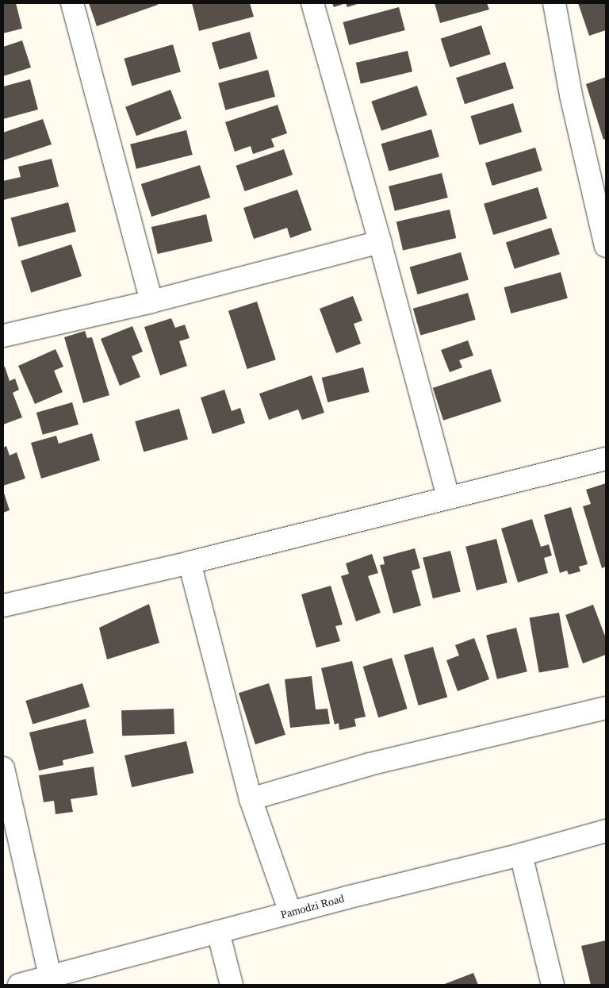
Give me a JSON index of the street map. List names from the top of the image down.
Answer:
{
  "streets": {
    "street": ["Pamodzi Road"]
  }
}
